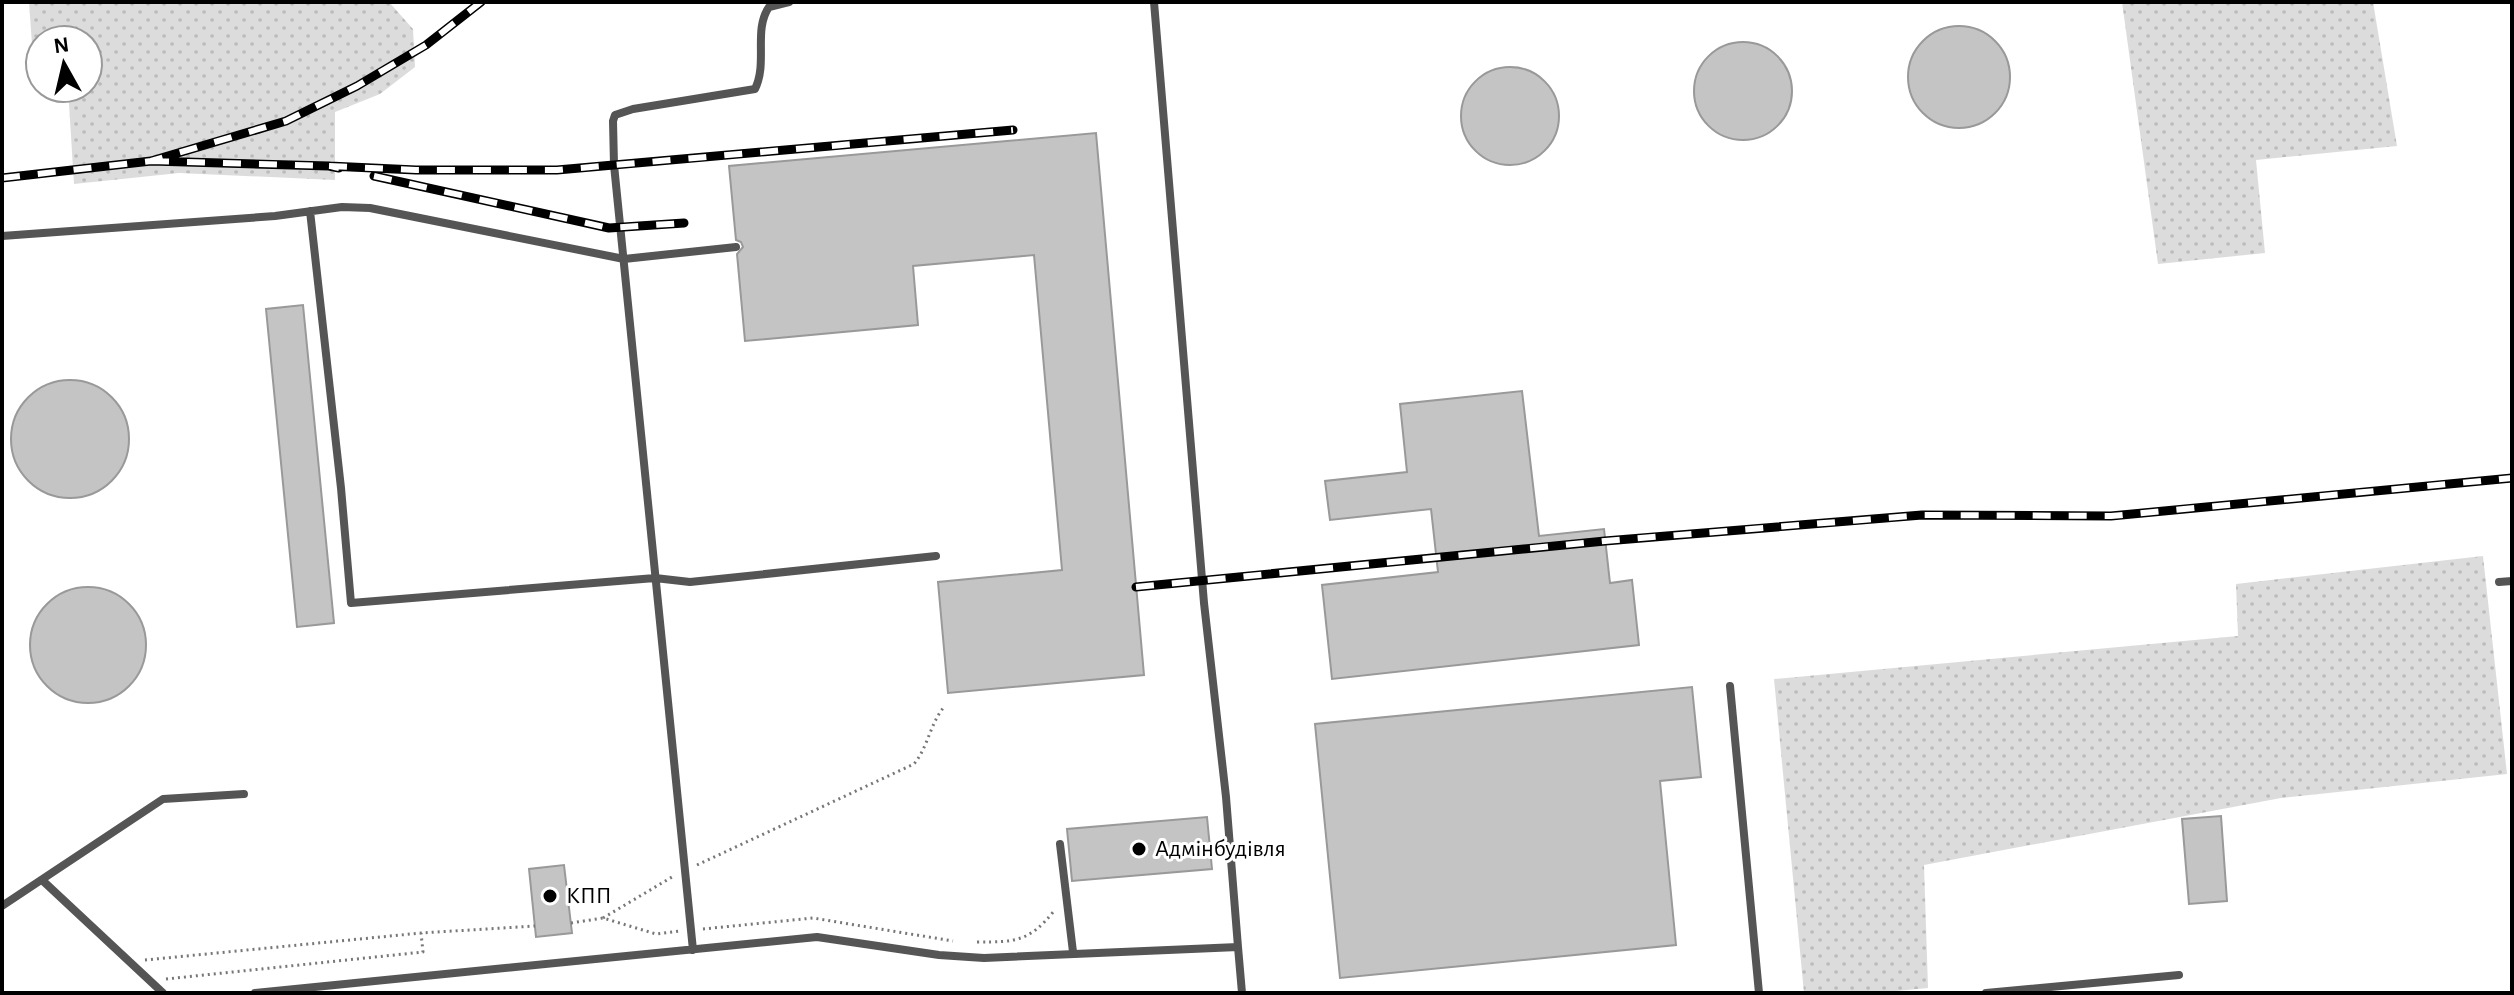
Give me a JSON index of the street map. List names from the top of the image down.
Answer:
{
  "places": ["Адмінбудівля", "КПП"],
  "north": "top"
}
